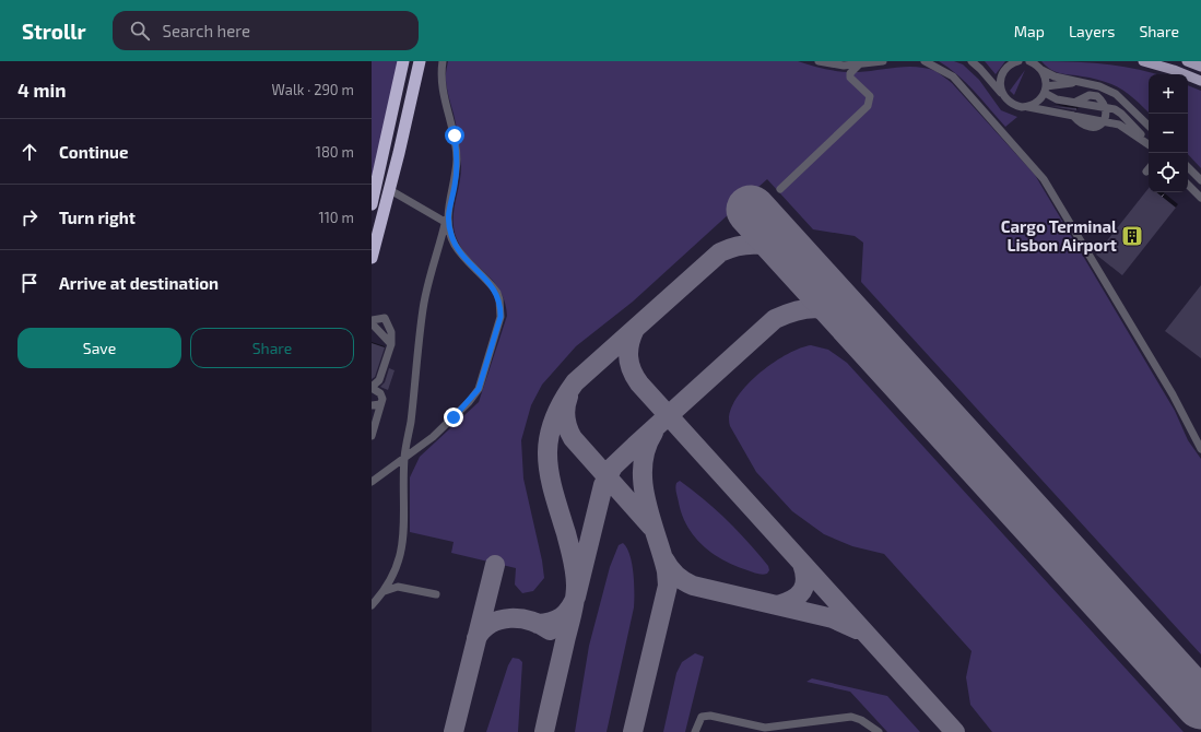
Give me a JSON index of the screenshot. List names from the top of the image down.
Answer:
{
  "places": {
    "building": ["Cargo Terminal Lisbon Airport"]
  },
  "page": {
    "header": "Strollr",
    "search": "Search here",
    "nav": ["Map", "Layers", "Share"],
    "heading": ["4 min", "Walk · 290 m"],
    "map_buttons": ["+", "−"],
    "list": [
      ["Continue", "180 m"],
      ["Turn right", "110 m"],
      "Arrive at destination"
    ],
    "buttons": ["Save", "Share"]
  }
}
